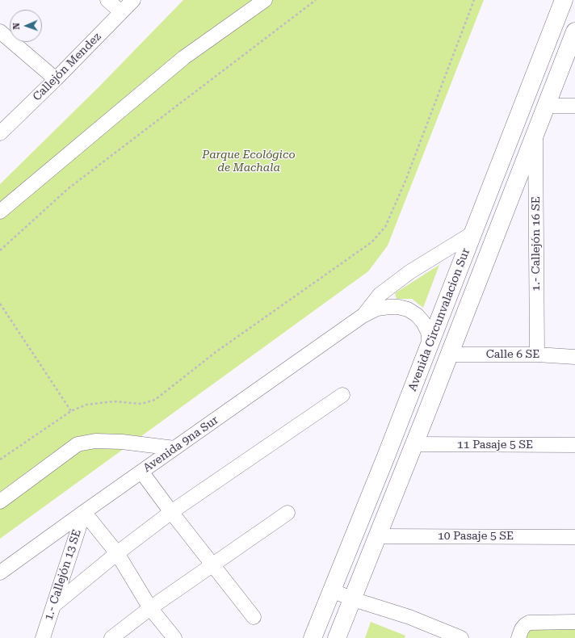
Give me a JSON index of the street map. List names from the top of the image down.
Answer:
{
  "streets": {
    "main road": ["Avenida Circunvalacion Sur"],
    "street": [
      "Callejón Mendez",
      "1.- Callejón 16 SE",
      "Calle 6 SE",
      "Avenida 9na Sur",
      "11 Pasaje 5 SE",
      "10 Pasaje 5 SE",
      "1.- Callejón 13 SE"
    ]
  },
  "crossings": [
    ["1.- Callejón 16 SE", "Avenida Circunvalacion Sur"],
    ["1.- Callejón 16 SE", "Calle 6 SE"],
    ["Avenida Circunvalacion Sur", "Calle 6 SE"],
    ["Avenida Circunvalacion Sur", "Avenida 9na Sur"],
    ["Avenida Circunvalacion Sur", "11 Pasaje 5 SE"],
    ["Avenida Circunvalacion Sur", "10 Pasaje 5 SE"],
    ["Avenida 9na Sur", "1.- Callejón 13 SE"]
  ],
  "parks": ["Parque Ecológico de Machala"],
  "north": "left"
}
